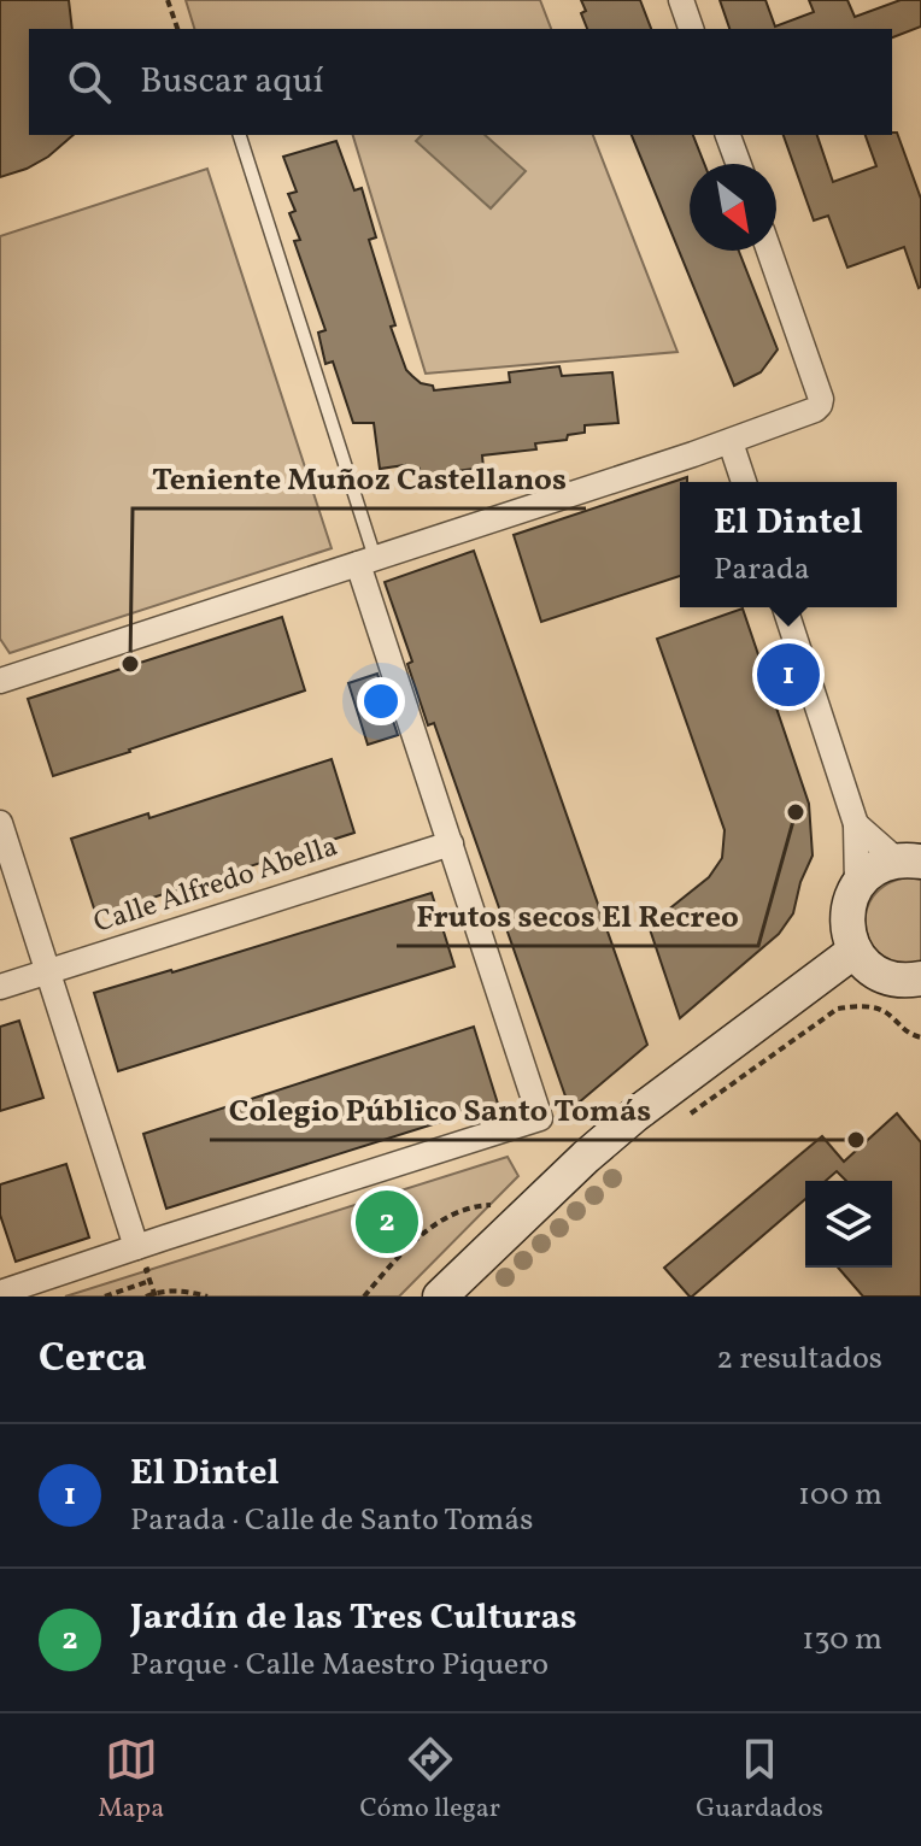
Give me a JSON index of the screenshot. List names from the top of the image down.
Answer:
{
  "streets": {
    "street": ["Calle Alfredo Abella"]
  },
  "places": ["Teniente Muñoz Castellanos", "Frutos secos El Recreo", "Colegio Público Santo Tomás"],
  "north": "bottom right",
  "page": {
    "search": "Buscar aquí",
    "popup": ["El Dintel", "Parada"],
    "pins": ["1", "2"],
    "heading": ["Cerca", "2 resultados"],
    "list": [
      {
        "mark": "1",
        "name": "El Dintel",
        "note": "Parada · Calle de Santo Tomás",
        "value": "100 m"
      },
      {
        "mark": "2",
        "name": "Jardín de las Tres Culturas",
        "note": "Parque · Calle Maestro Piquero",
        "value": "130 m"
      }
    ],
    "nav": ["Mapa", "Cómo llegar", "Guardados"]
  }
}
